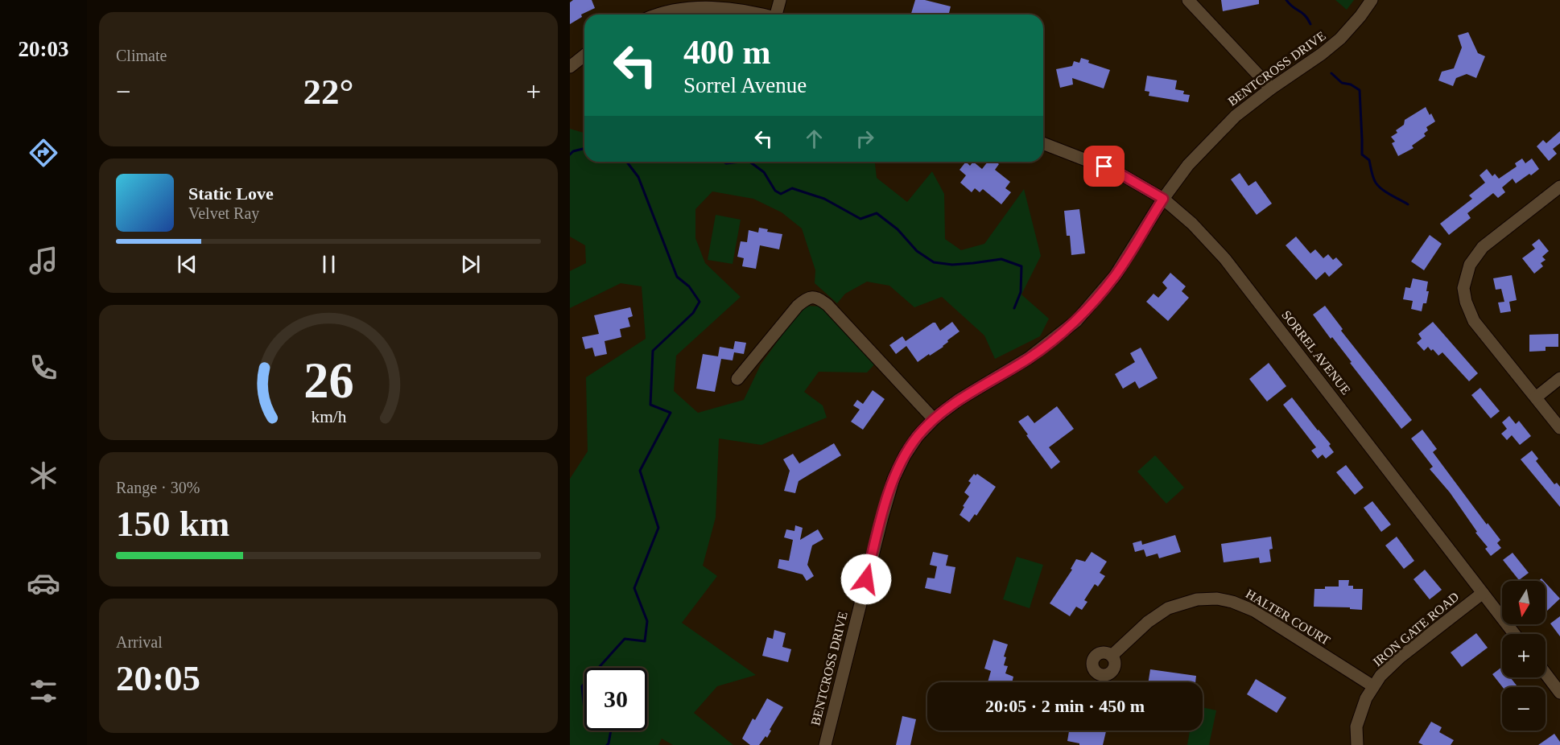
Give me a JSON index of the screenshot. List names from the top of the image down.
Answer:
{
  "streets": {
    "street": [
      "BENTCROSS DRIVE",
      "SORREL AVENUE",
      "HALTER COURT",
      "IRON GATE ROAD"
    ]
  },
  "crossings": [
    ["BENTCROSS DRIVE", "SORREL AVENUE"],
    ["SORREL AVENUE", "IRON GATE ROAD"],
    ["HALTER COURT", "IRON GATE ROAD"]
  ],
  "north": "bottom",
  "page": {
    "tabs": "20:03",
    "tile": [
      "Climate",
      ["Range · 30%", "150 km"],
      ["Arrival", "20:05"]
    ],
    "turn": ["400 m", "Sorrel Avenue"],
    "heat": ["−", "22°", "+"],
    "song": ["Static Love", "Velvet Ray"],
    "map_buttons": ["+", "−"],
    "limit": "30",
    "trip": "20:05 · 2 min · 450 m",
    "gauge": ["26", "km/h"]
  }
}
